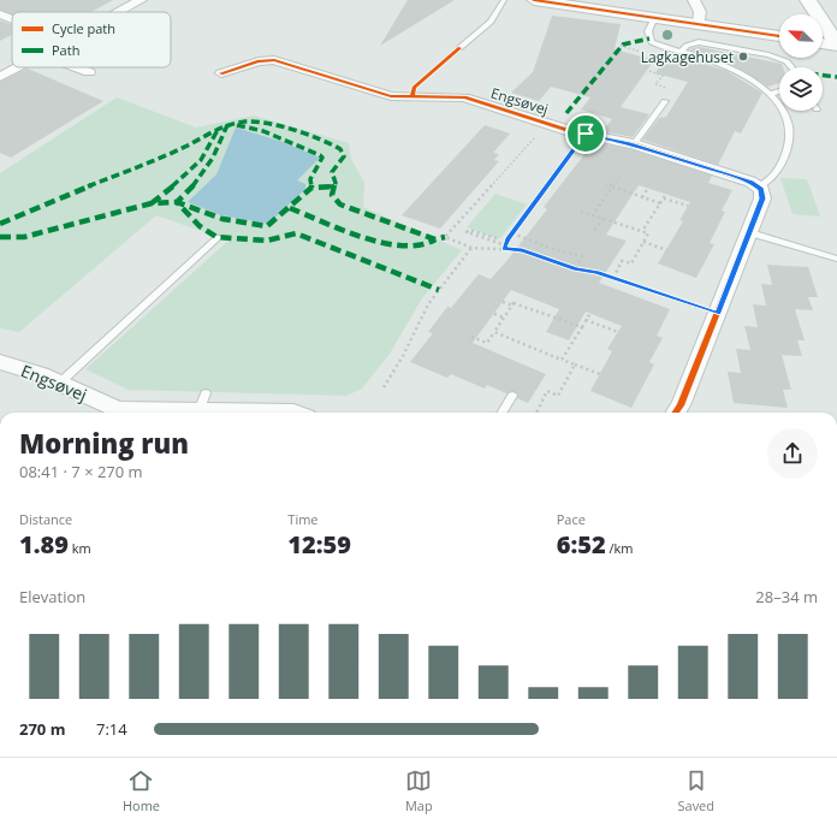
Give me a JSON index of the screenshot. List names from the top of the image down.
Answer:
{
  "streets": {
    "street": ["Engsøvej"]
  },
  "places": ["Lagkagehuset"],
  "legend": ["Cycle path", "Path"],
  "north": "top left",
  "page": {
    "heading": ["Morning run", "08:41 · 7 × 270 m"],
    "stats": [
      ["Distance", "1.89 km"],
      ["Time", "12:59"],
      ["Pace", "6:52 /km"]
    ],
    "chart": ["Elevation", "28–34 m"],
    "list": [
      {
        "name": "270 m",
        "note": "7:14"
      }
    ],
    "tabs": ["Home", "Map", "Saved"]
  }
}
